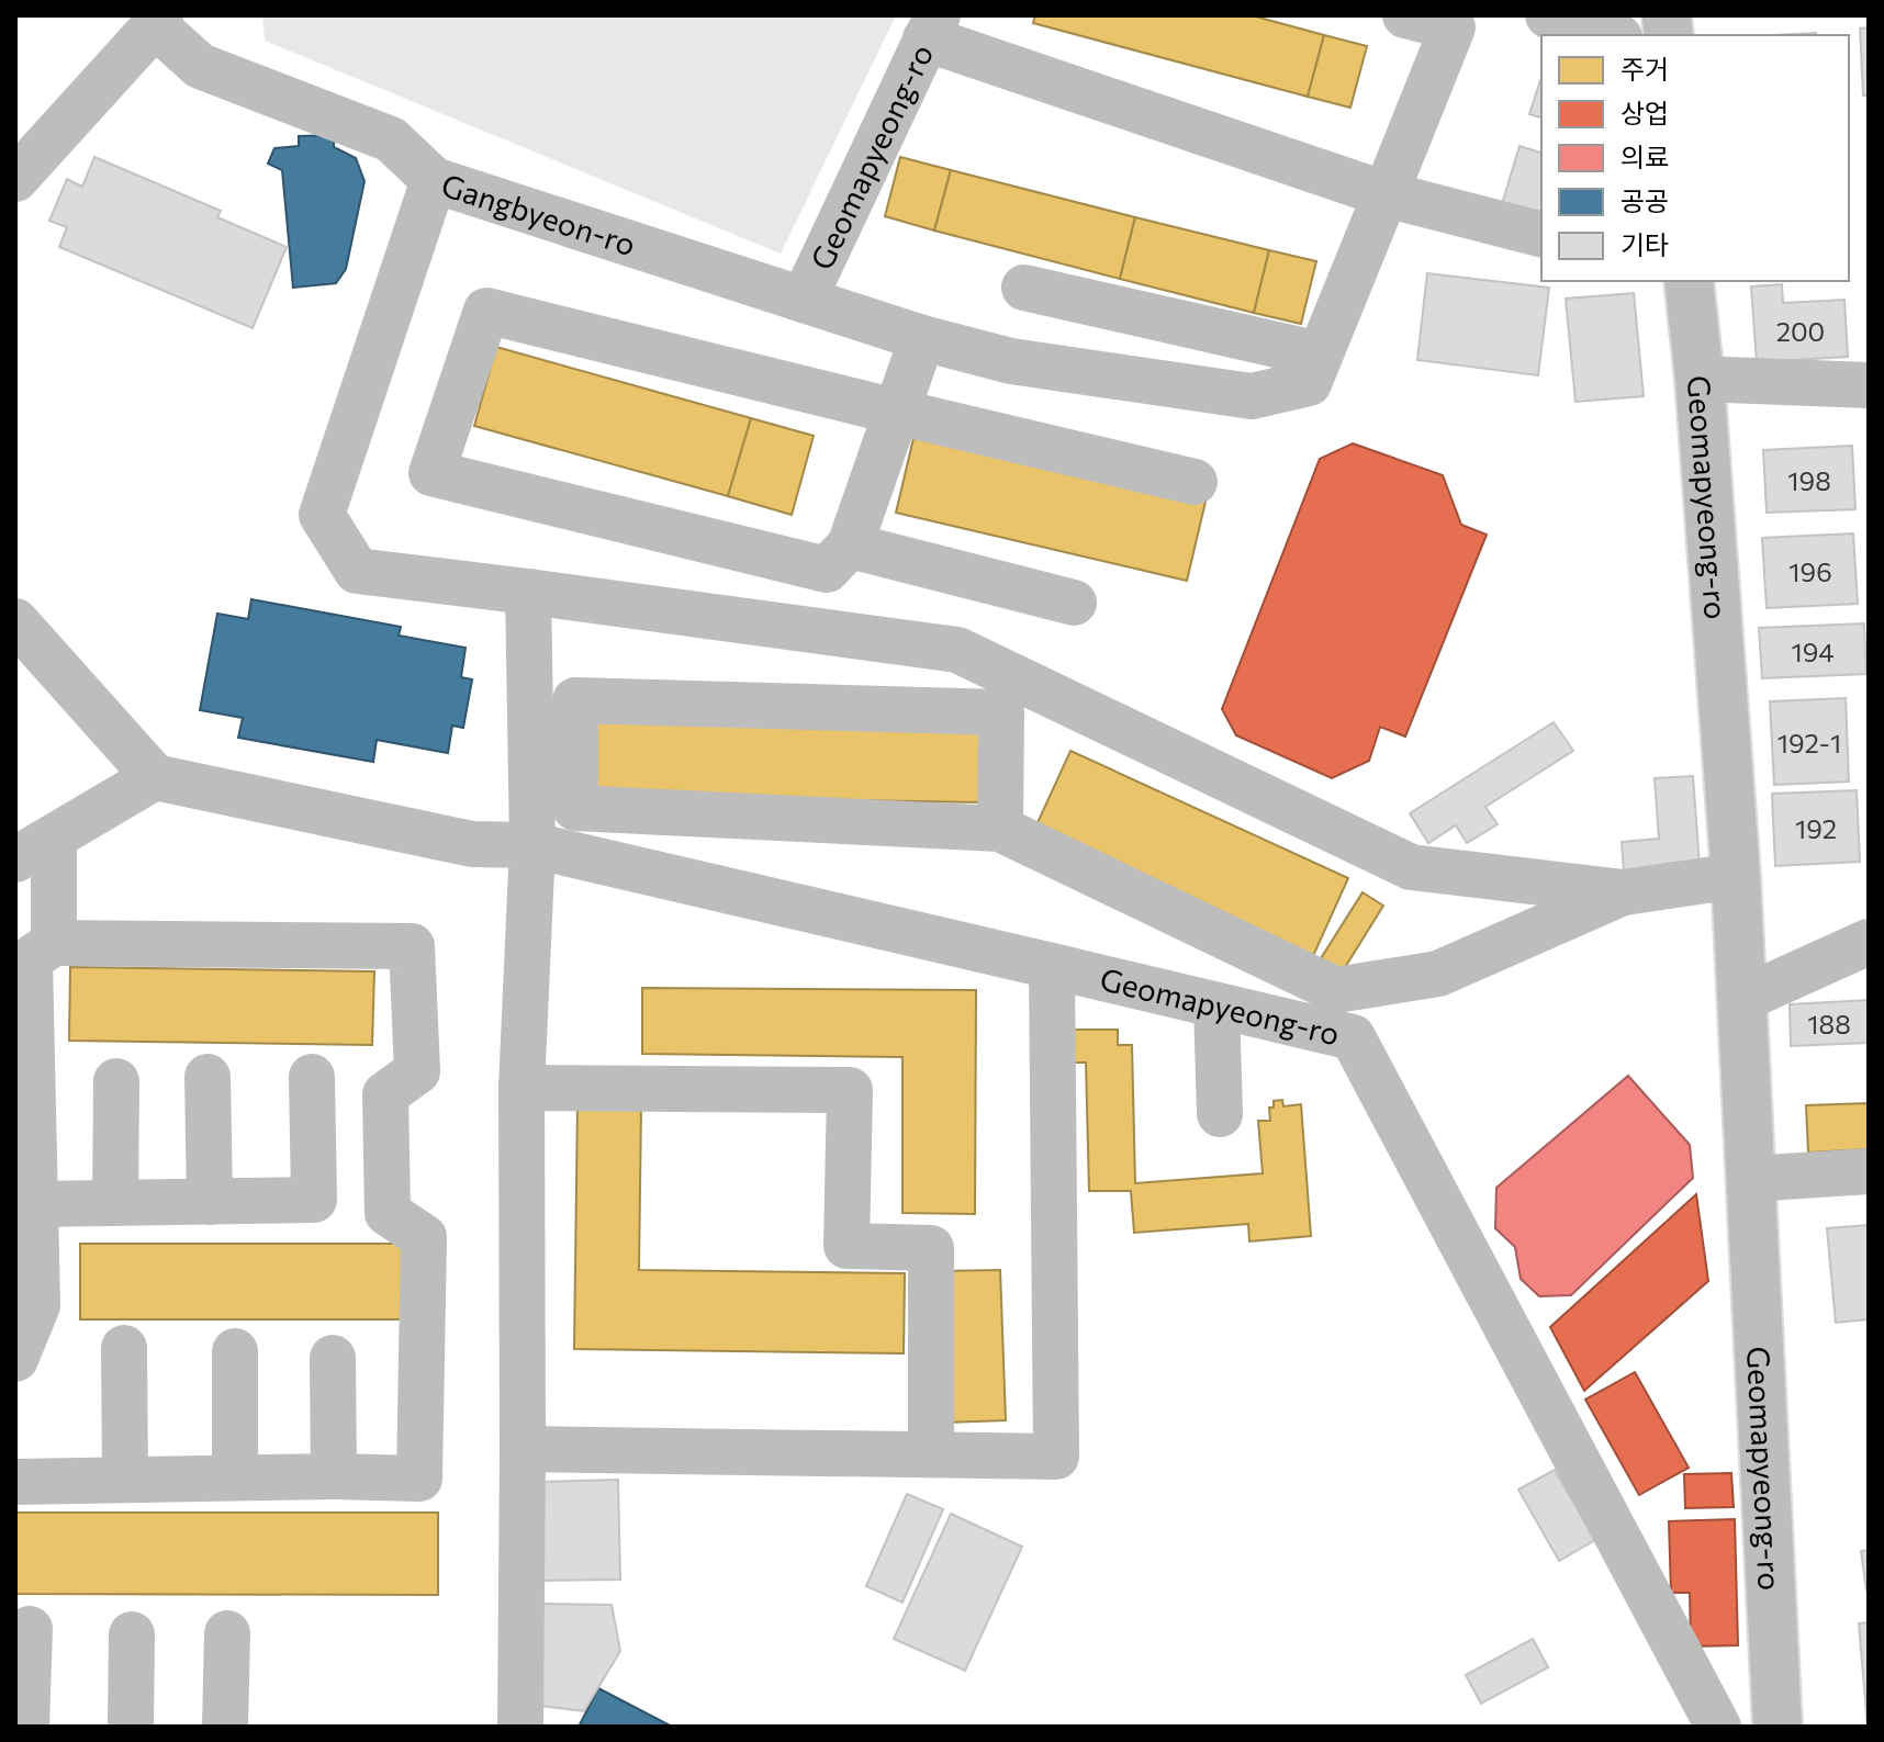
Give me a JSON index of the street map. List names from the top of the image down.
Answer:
{
  "streets": {
    "main road": ["Geomapyeong-ro"],
    "street": ["Gangbyeon-ro"]
  },
  "crossings": [
    ["Geomapyeong-ro", "Gangbyeon-ro"]
  ],
  "house_numbers": [
    "200",
    "198",
    "196",
    "194",
    "192-1",
    "192",
    "188"
  ],
  "legend": [
    "주거",
    "상업",
    "의료",
    "공공",
    "기타"
  ]
}
